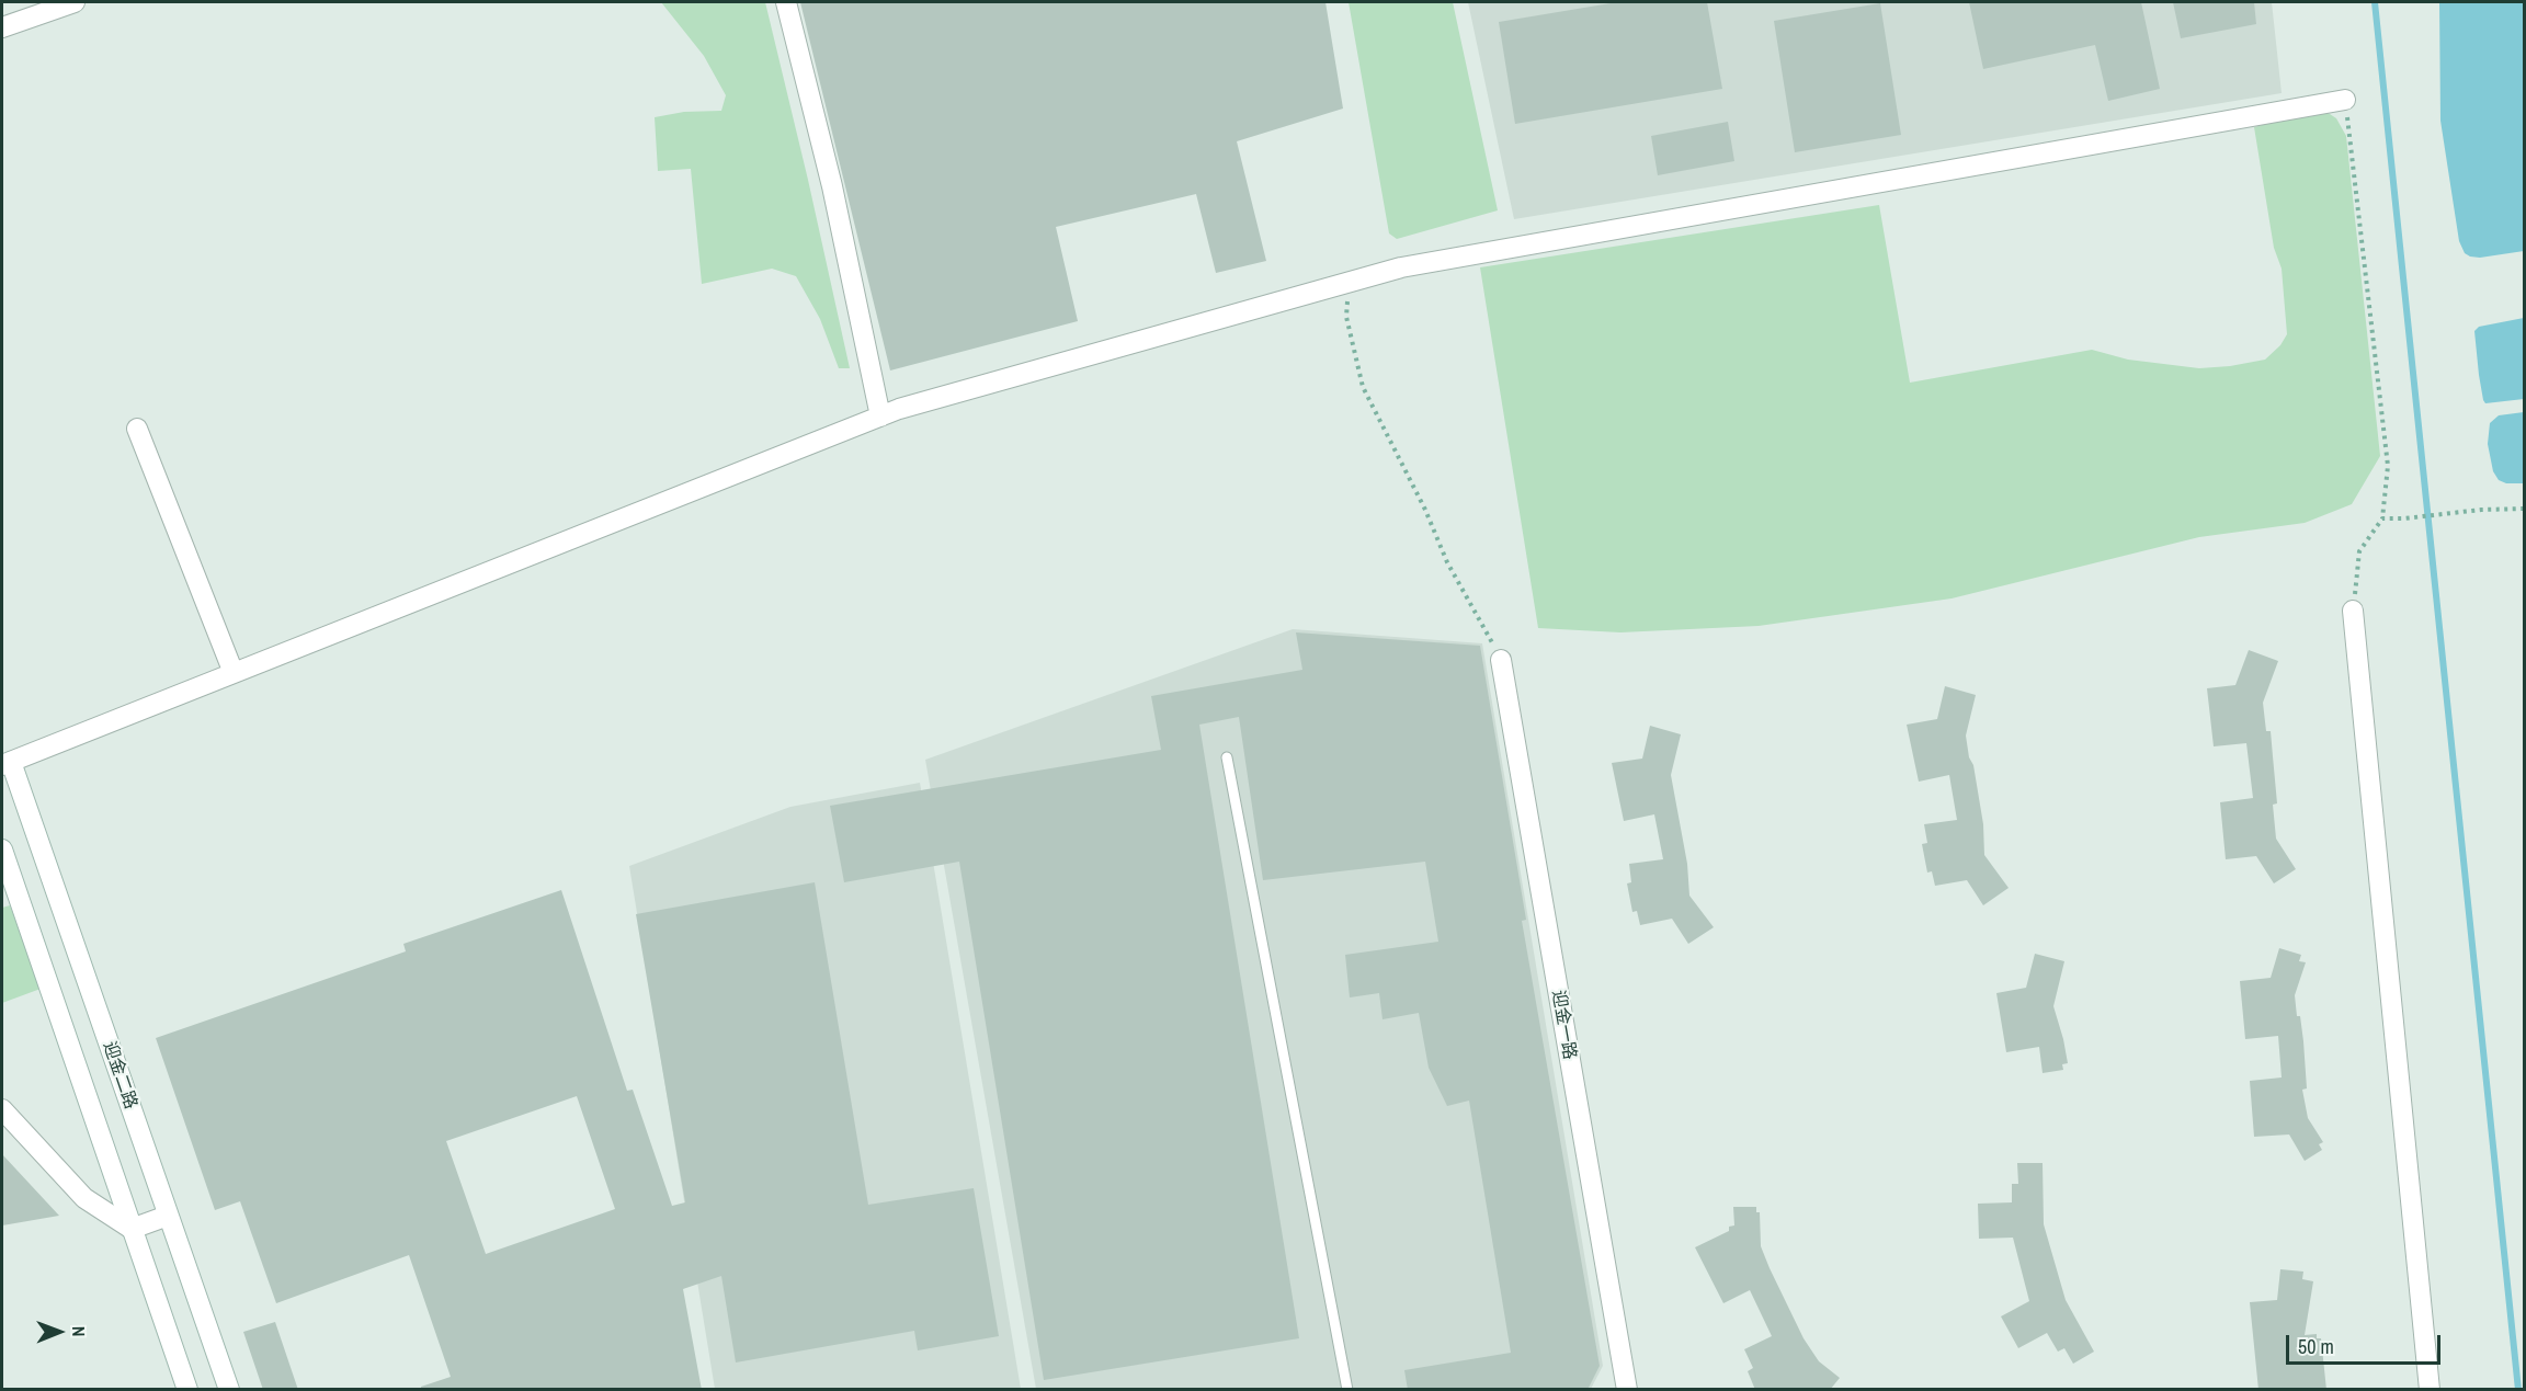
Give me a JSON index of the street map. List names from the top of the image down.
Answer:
{
  "streets": {
    "street": ["迎金一路", "迎金二路"]
  },
  "scale_bar": "50 m",
  "north": "right"
}
